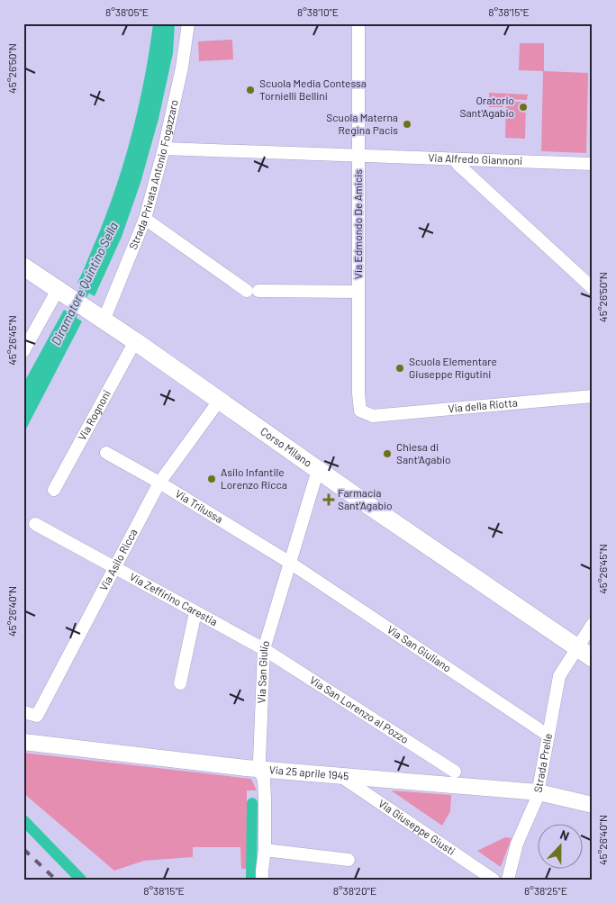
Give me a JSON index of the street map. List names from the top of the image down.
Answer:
{
  "streets": {
    "main road": ["Corso Milano"],
    "street": [
      "Via Alfredo Giannoni",
      "Strada Privata Antonio Fogazzaro",
      "Via Edmondo De Amicis",
      "Via della Riotta",
      "Via Rognoni",
      "Via Trilussa",
      "Via Asilo Ricca",
      "Via Zeffirino Carestia",
      "Via San Giuliano",
      "Via San Giulio",
      "Via San Lorenzo al Pozzo",
      "Strada Prelle",
      "Via 25 aprile 1945",
      "Via Giuseppe Giusti"
    ]
  },
  "crossings": [
    ["Via Alfredo Giannoni", "Strada Privata Antonio Fogazzaro"],
    ["Via Alfredo Giannoni", "Via Edmondo De Amicis"],
    ["Strada Privata Antonio Fogazzaro", "Corso Milano"],
    ["Via Edmondo De Amicis", "Via della Riotta"],
    ["Via Rognoni", "Corso Milano"],
    ["Corso Milano", "Via Asilo Ricca"],
    ["Corso Milano", "Via San Giulio"],
    ["Corso Milano", "Strada Prelle"],
    ["Via Trilussa", "Via Asilo Ricca"],
    ["Via Trilussa", "Via San Giuliano"],
    ["Via Trilussa", "Via San Giulio"],
    ["Via Asilo Ricca", "Via Zeffirino Carestia"],
    ["Via Zeffirino Carestia", "Via San Giulio"],
    ["Via Zeffirino Carestia", "Via San Lorenzo al Pozzo"],
    ["Via San Giuliano", "Via San Giulio"],
    ["Via San Giuliano", "Strada Prelle"],
    ["Via San Giulio", "Via San Lorenzo al Pozzo"],
    ["Via San Giulio", "Via 25 aprile 1945"],
    ["Strada Prelle", "Via 25 aprile 1945"],
    ["Via 25 aprile 1945", "Via Giuseppe Giusti"]
  ],
  "water": ["Diramatore Quintino Sella"],
  "places": {
    "other": [
      "Scuola Media Contessa Tornielli Bellini",
      "Oratorio Sant'Agabio",
      "Scuola Materna Regina Pacis",
      "Scuola Elementare Giuseppe Rigutini",
      "Chiesa di Sant'Agabio",
      "Asilo Infantile Lorenzo Ricca"
    ],
    "health": ["Farmacia Sant'Agabio"]
  },
  "north": "top",
  "coordinates": [
    "8°38'05\"E",
    "8°38'10\"E",
    "8°38'15\"E",
    "45°26'50\"N",
    "45°26'45\"N",
    "45°26'40\"N",
    "8°38'20\"E",
    "8°38'25\"E"
  ]
}
